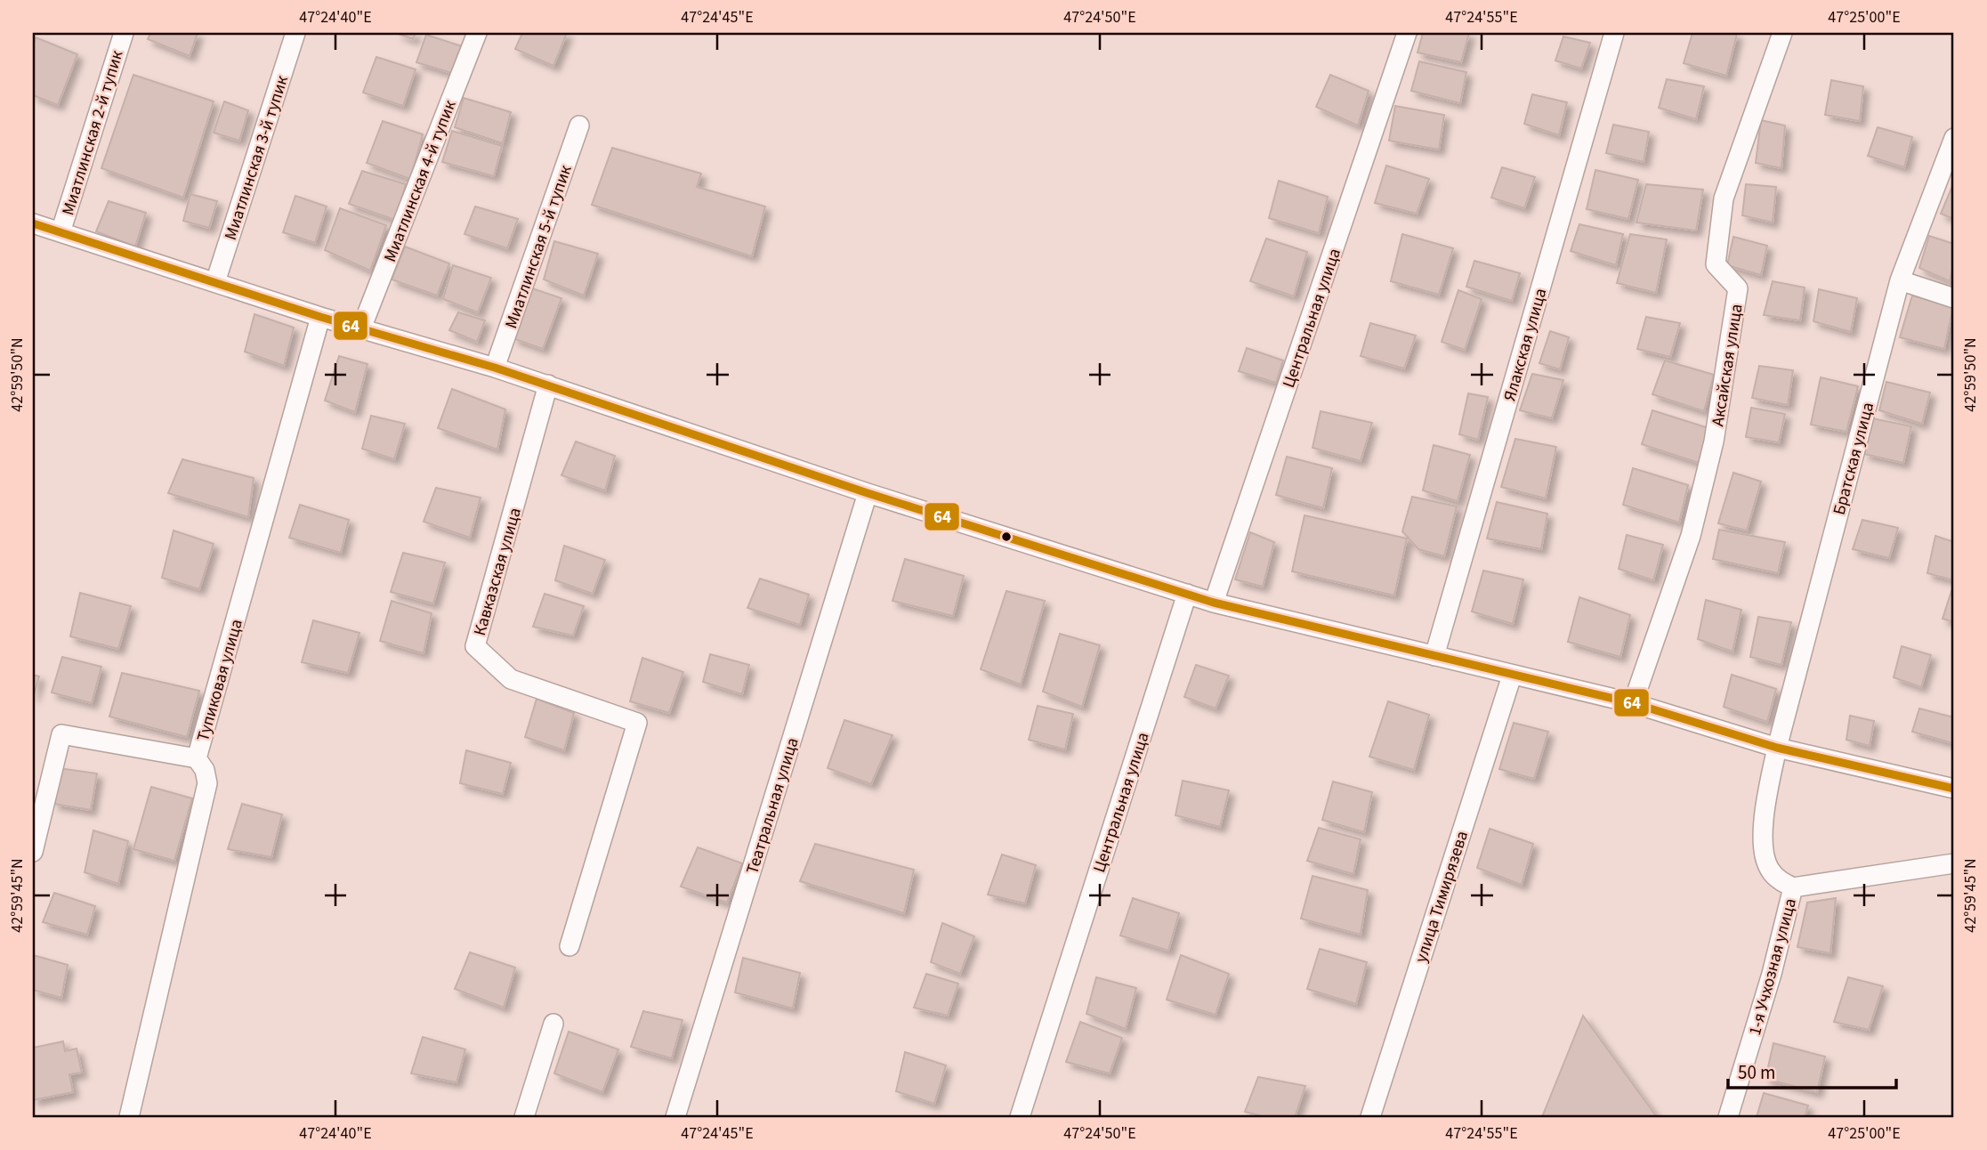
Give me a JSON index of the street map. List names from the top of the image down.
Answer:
{
  "streets": {
    "street": [
      "Миатлинская 2-й тупик",
      "Миатлинская 3-й тупик",
      "Миатлинская 4-й тупик",
      "Миатлинская 5-й тупик",
      "Центральная улица",
      "Ялакская улица",
      "Аксайская улица",
      "Братская улица",
      "Кавказская улица",
      "Тупиковая улица",
      "Театральная улица",
      "улица Тимирязева",
      "1-я Учхозная улица"
    ]
  },
  "crossings": [
    ["Братская улица", "1-я Учхозная улица"]
  ],
  "lines": ["transit line 64"],
  "scale_bar": "50 m",
  "coordinates": [
    "47°24'40\"E",
    "47°24'45\"E",
    "47°24'50\"E",
    "47°24'55\"E",
    "47°25'00\"E",
    "42°59'50\"N",
    "42°59'45\"N"
  ]
}
